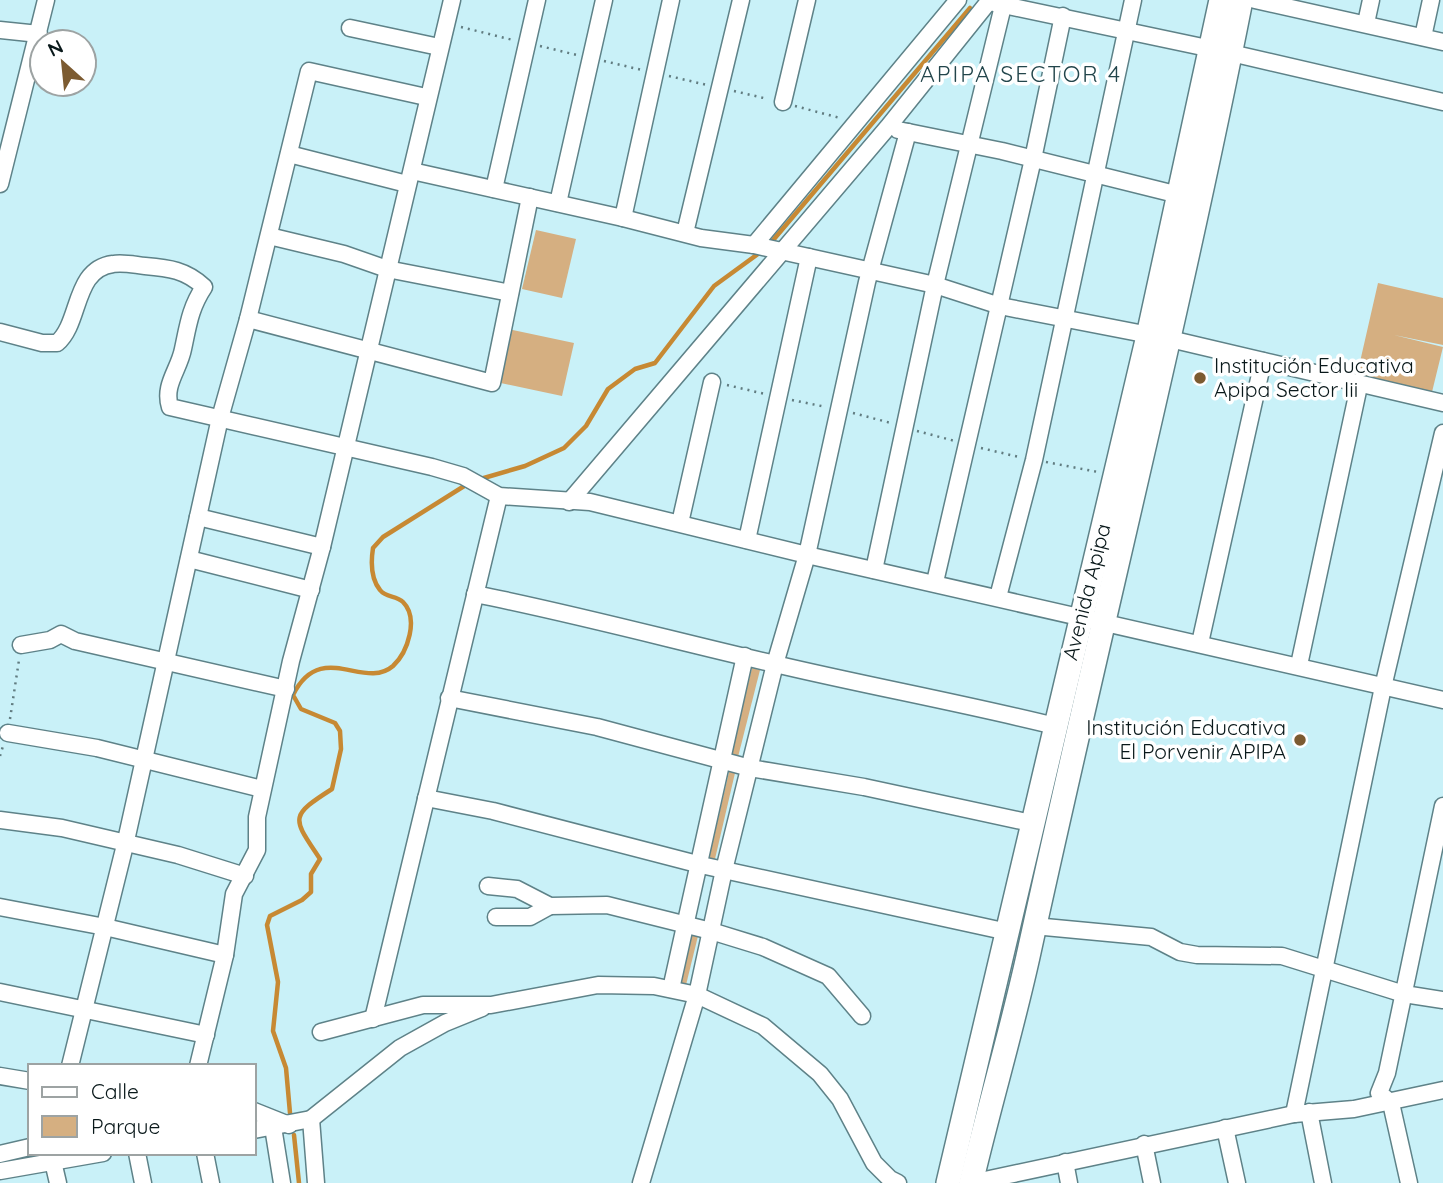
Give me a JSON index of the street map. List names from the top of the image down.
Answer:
{
  "streets": {
    "street": ["Avenida Apipa"]
  },
  "districts": ["APIPA SECTOR 4"],
  "places": ["Institución Educativa Apipa Sector Iii", "Institución Educativa El Porvenir APIPA"],
  "legend": ["Calle", "Parque"],
  "north": "top left"
}
